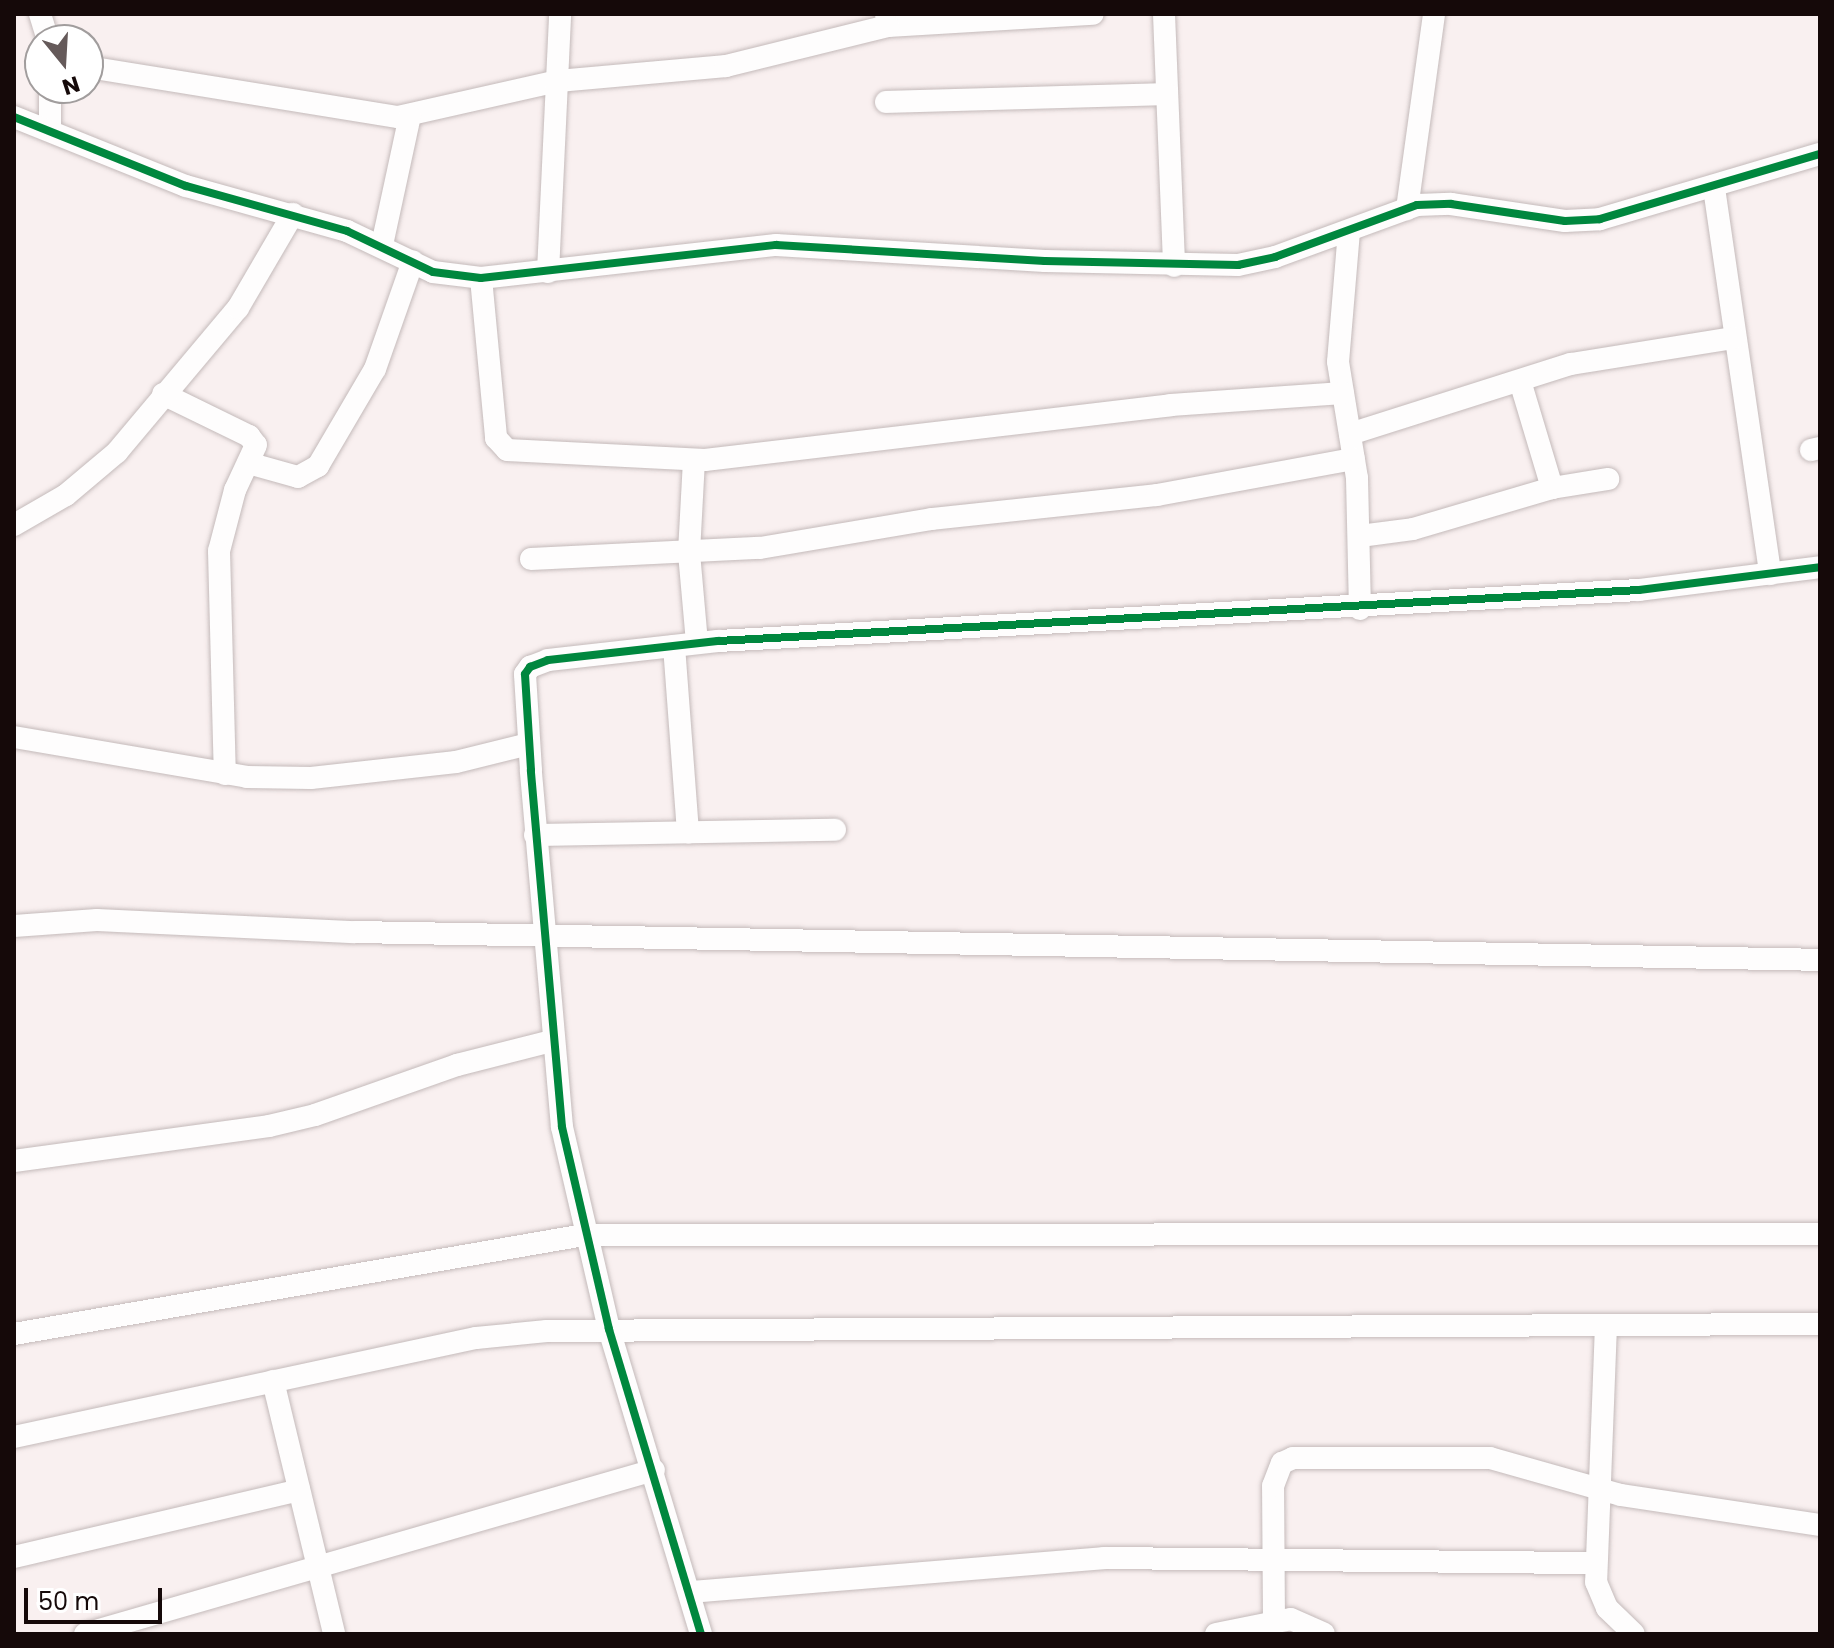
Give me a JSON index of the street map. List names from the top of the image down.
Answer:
{
  "scale_bar": "50 m",
  "north": "bottom"
}
